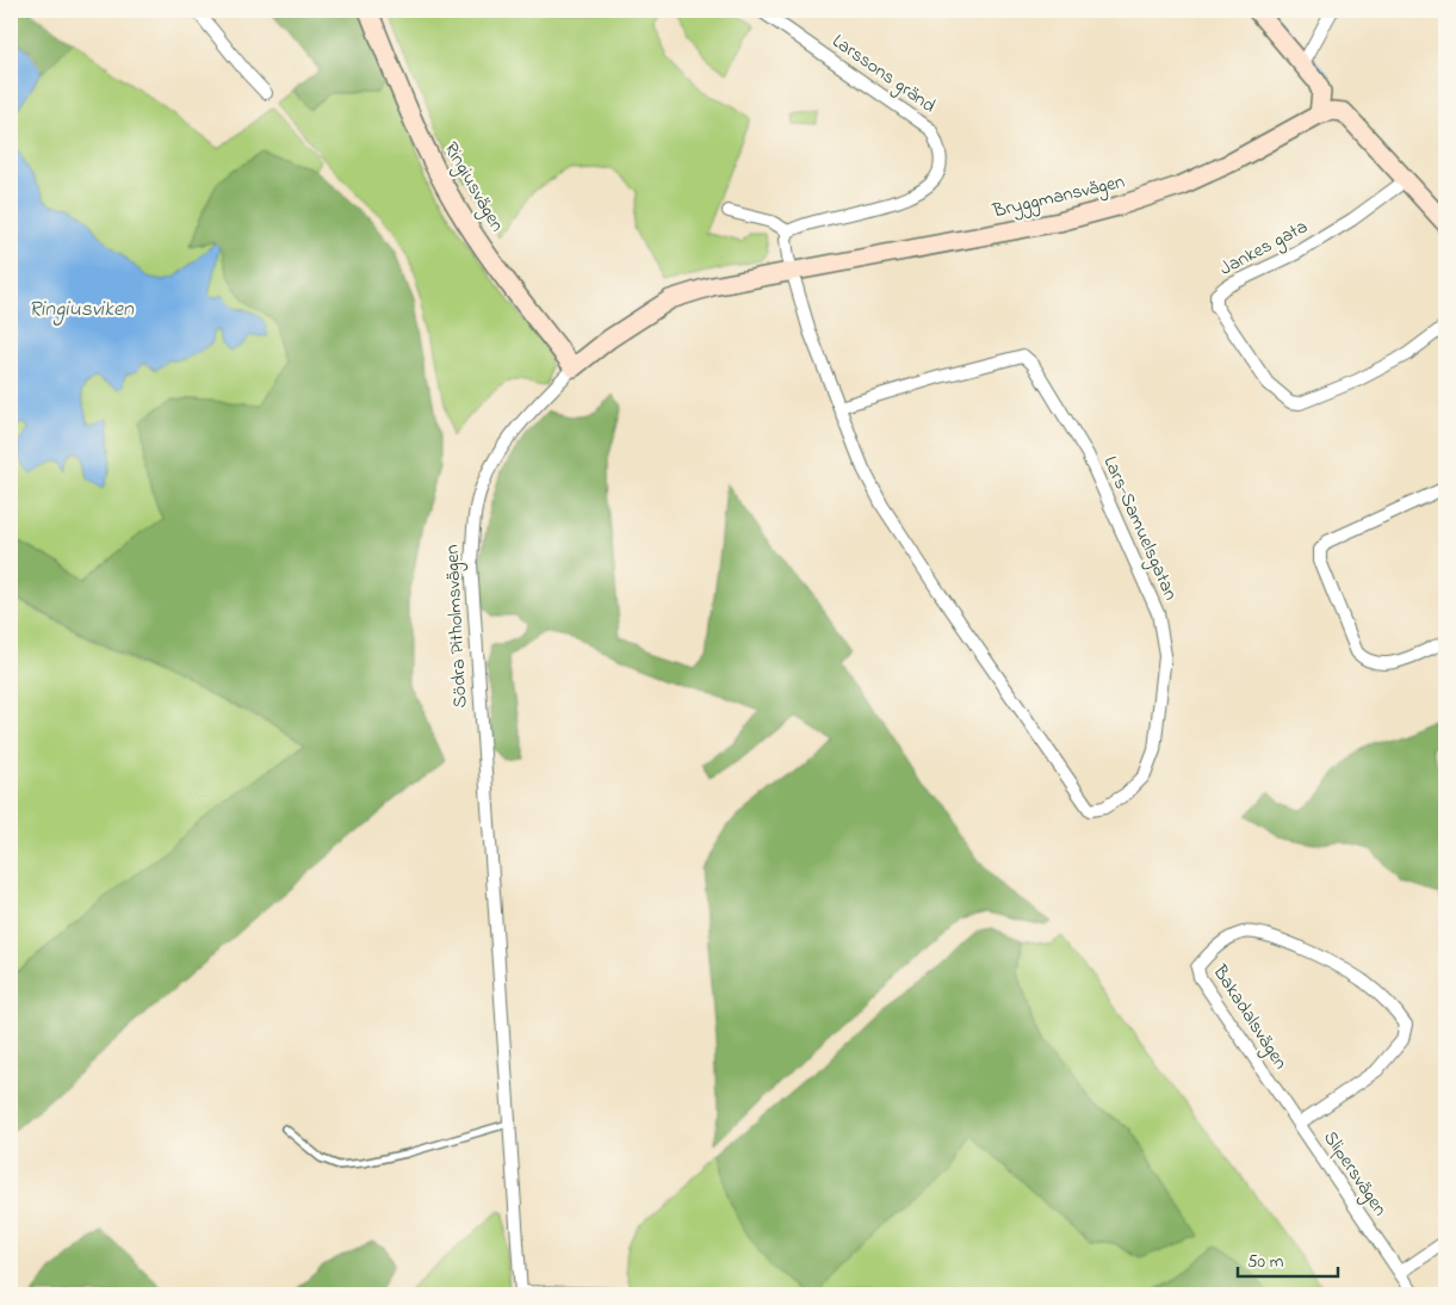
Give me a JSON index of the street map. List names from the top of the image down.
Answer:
{
  "streets": {
    "street": [
      "Larssons gränd",
      "Ringiusvägen",
      "Bryggmansvägen",
      "Jankes gata",
      "Lars-Samuelsgatan",
      "Södra Pitholmsvägen",
      "Bakadalsvägen",
      "Slipersvägen"
    ]
  },
  "crossings": [
    ["Ringiusvägen", "Södra Pitholmsvägen"],
    ["Bryggmansvägen", "Lars-Samuelsgatan"],
    ["Bryggmansvägen", "Södra Pitholmsvägen"],
    ["Lars-Samuelsgatan", "Södra Pitholmsvägen"],
    ["Bakadalsvägen", "Slipersvägen"]
  ],
  "water": ["Ringiusviken"],
  "scale_bar": "50 m"
}
